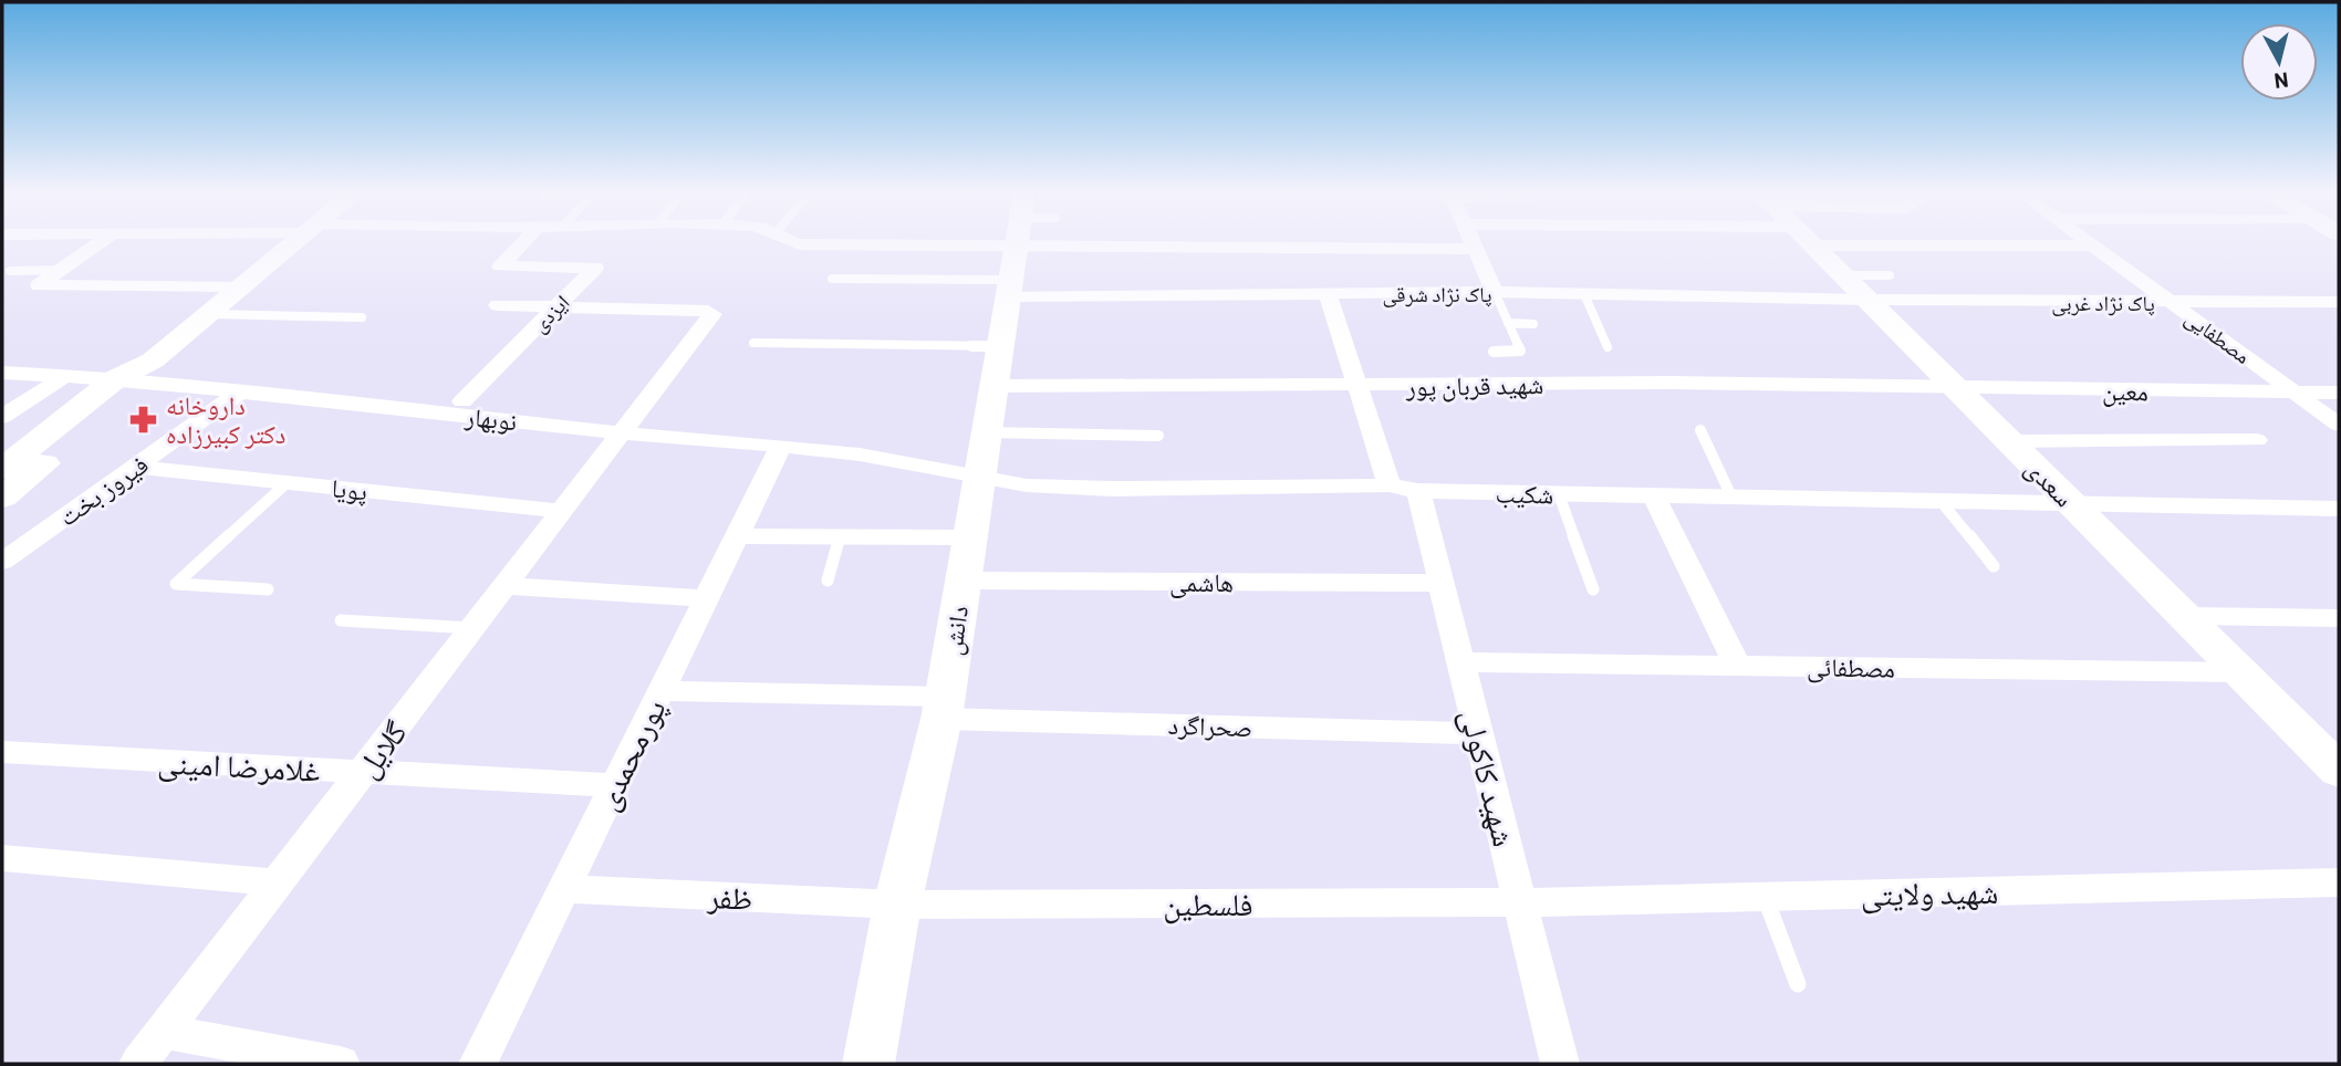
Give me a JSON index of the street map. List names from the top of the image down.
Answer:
{
  "streets": {
    "street": [
      "پاک نژاد شرقی",
      "پاک نژاد غربی",
      "ایزدی",
      "مصطفایی",
      "شهید قربان پور",
      "معین",
      "نوبهار",
      "سعدی",
      "پویا",
      "فیروز بخت",
      "شکیب",
      "هاشمی",
      "دانش",
      "مصطفائی",
      "صحراگرد",
      "گلایل",
      "پورمحمدی",
      "غلامرضا امینی",
      "شهید کاکولی",
      "شهید ولایتی",
      "ظفر",
      "فلسطین"
    ]
  },
  "crossings": [
    ["پاک نژاد شرقی", "پاک نژاد غربی"],
    ["پاک نژاد شرقی", "سعدی"],
    ["پاک نژاد شرقی", "شهید کاکولی"],
    ["پاک نژاد غربی", "مصطفایی"],
    ["پاک نژاد غربی", "سعدی"],
    ["ایزدی", "گلایل"],
    ["مصطفایی", "معین"],
    ["شهید قربان پور", "معین"],
    ["شهید قربان پور", "سعدی"],
    ["شهید قربان پور", "دانش"],
    ["شهید قربان پور", "شهید کاکولی"],
    ["معین", "سعدی"],
    ["نوبهار", "فیروز بخت"],
    ["نوبهار", "شکیب"],
    ["نوبهار", "دانش"],
    ["نوبهار", "گلایل"],
    ["نوبهار", "پورمحمدی"],
    ["سعدی", "شکیب"],
    ["سعدی", "مصطفائی"],
    ["پویا", "فیروز بخت"],
    ["پویا", "گلایل"],
    ["شکیب", "دانش"],
    ["شکیب", "شهید کاکولی"],
    ["هاشمی", "دانش"],
    ["هاشمی", "شهید کاکولی"],
    ["دانش", "صحراگرد"],
    ["دانش", "ظفر"],
    ["دانش", "فلسطین"],
    ["مصطفائی", "شهید کاکولی"],
    ["صحراگرد", "پورمحمدی"],
    ["صحراگرد", "شهید کاکولی"],
    ["گلایل", "غلامرضا امینی"],
    ["پورمحمدی", "غلامرضا امینی"],
    ["پورمحمدی", "ظفر"],
    ["شهید کاکولی", "شهید ولایتی"],
    ["شهید کاکولی", "فلسطین"],
    ["شهید ولایتی", "فلسطین"],
    ["ظفر", "فلسطین"]
  ],
  "places": {
    "pharmacy": ["داروخانه دکتر کبیرزاده"]
  },
  "north": "bottom"
}
